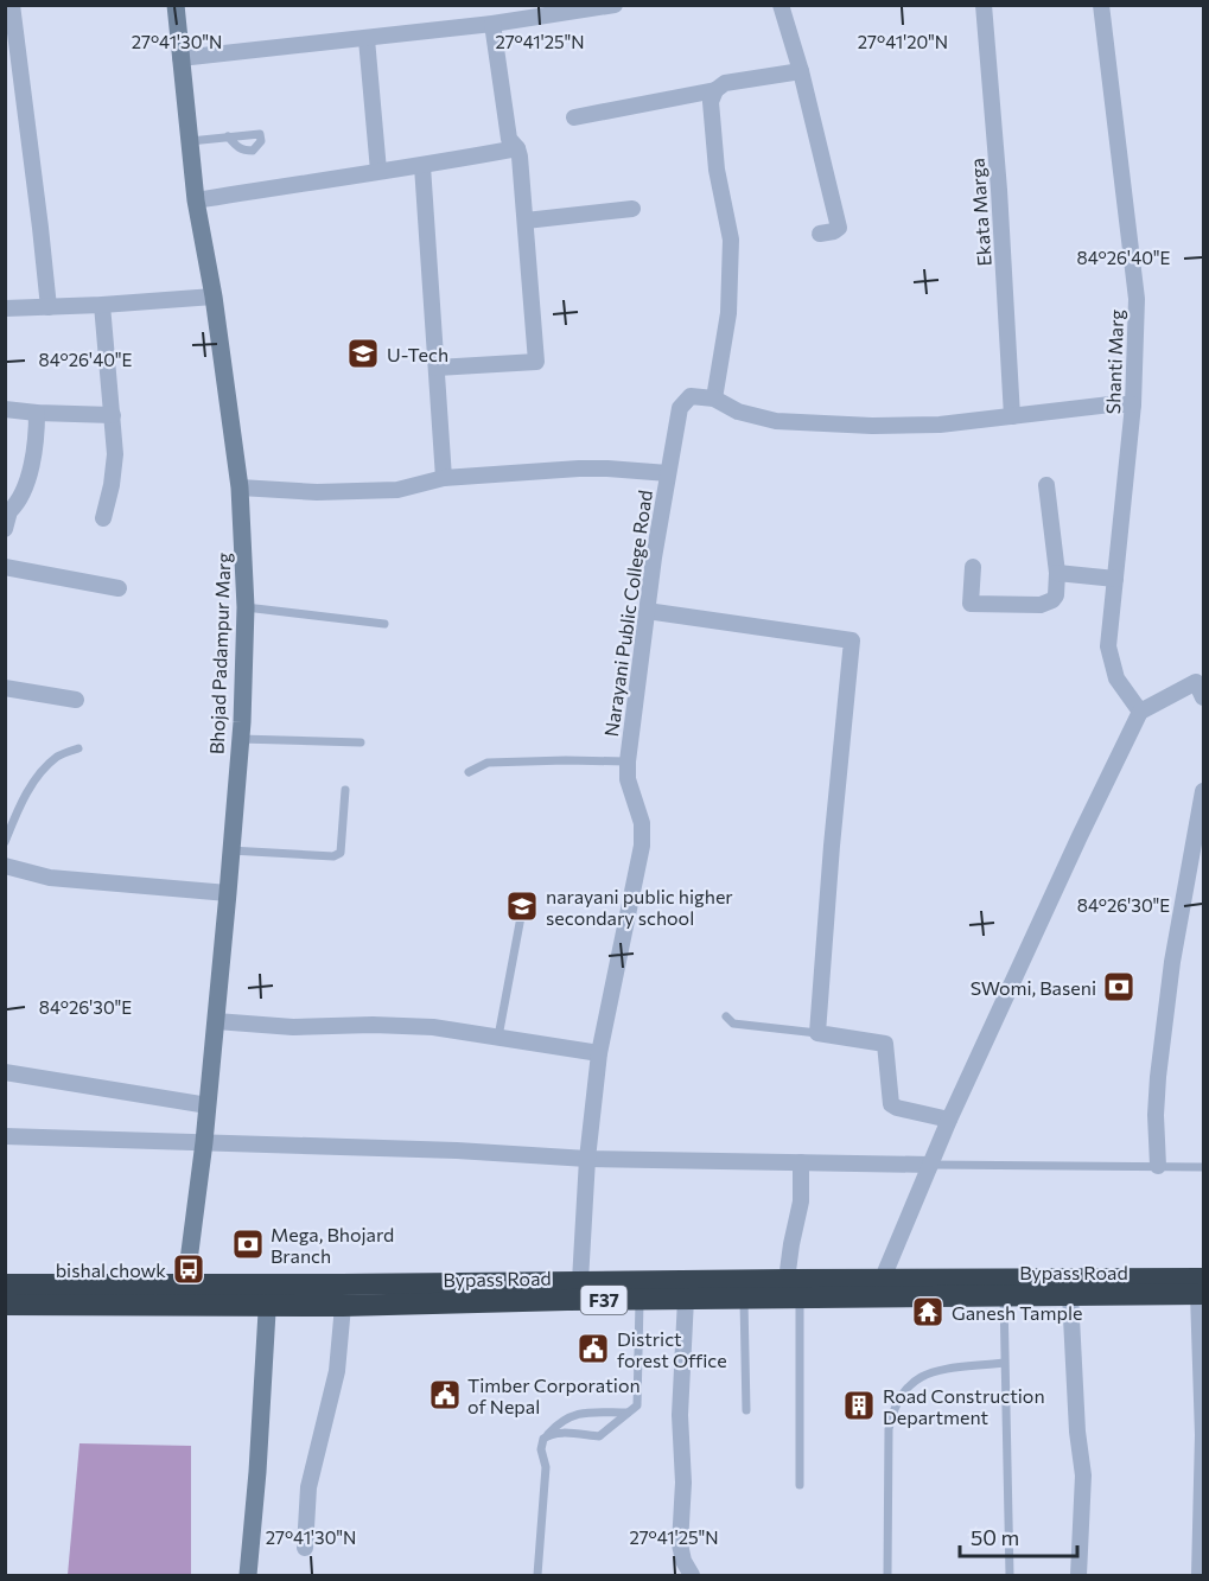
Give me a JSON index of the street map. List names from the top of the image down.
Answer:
{
  "streets": {
    "highway": ["Bypass Road", "F37"],
    "street": [
      "Ekata Marga",
      "Shanti Marg",
      "Narayani Public College Road",
      "Bhojad Padampur Marg"
    ]
  },
  "crossings": [
    ["Narayani Public College Road", "Bypass Road"],
    ["Bhojad Padampur Marg", "Bypass Road"]
  ],
  "places": {
    "school or university": ["U-Tech", "narayani public higher secondary school"],
    "bank": ["SWomi, Baseni", "Mega, Bhojard Branch"],
    "bus stop": ["bishal chowk"],
    "temple": ["Ganesh Tample"],
    "public building": ["District forest Office", "Timber Corporation of Nepal"],
    "building": ["Road Construction Department"]
  },
  "scale_bar": "50 m",
  "coordinates": [
    "27°41'30\"N",
    "27°41'25\"N",
    "27°41'20\"N",
    "84°26'40\"E",
    "84°26'30\"E"
  ]
}
